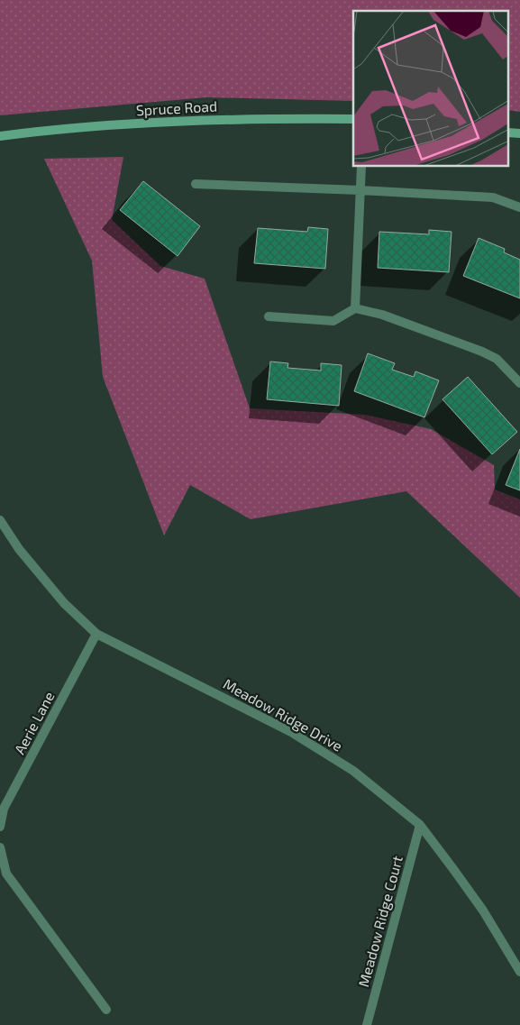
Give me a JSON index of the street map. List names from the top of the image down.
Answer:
{
  "streets": {
    "main road": ["Spruce Road"],
    "street": ["Meadow Ridge Drive", "Aerie Lane", "Meadow Ridge Court"]
  },
  "crossings": [
    ["Meadow Ridge Drive", "Aerie Lane"],
    ["Meadow Ridge Drive", "Meadow Ridge Court"]
  ]
}
